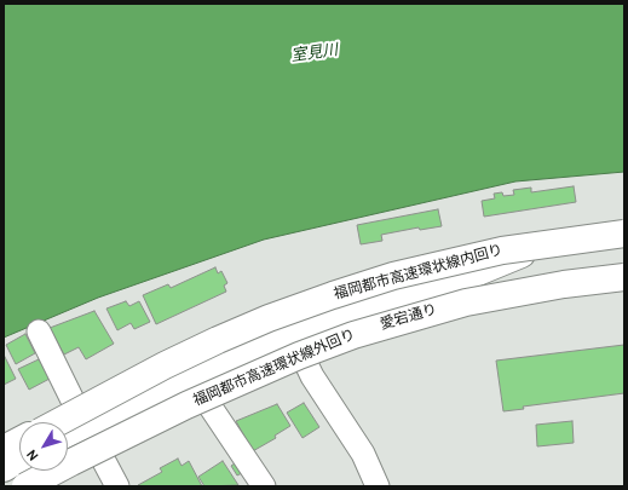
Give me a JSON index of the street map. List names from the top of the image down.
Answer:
{
  "streets": {
    "main road": ["福岡都市高速環状線内回り", "愛宕通り", "福岡都市高速環状線外回り"]
  },
  "crossings": [
    ["愛宕通り", "福岡都市高速環状線外回り"]
  ],
  "water": ["室見川"],
  "north": "bottom left"
}
